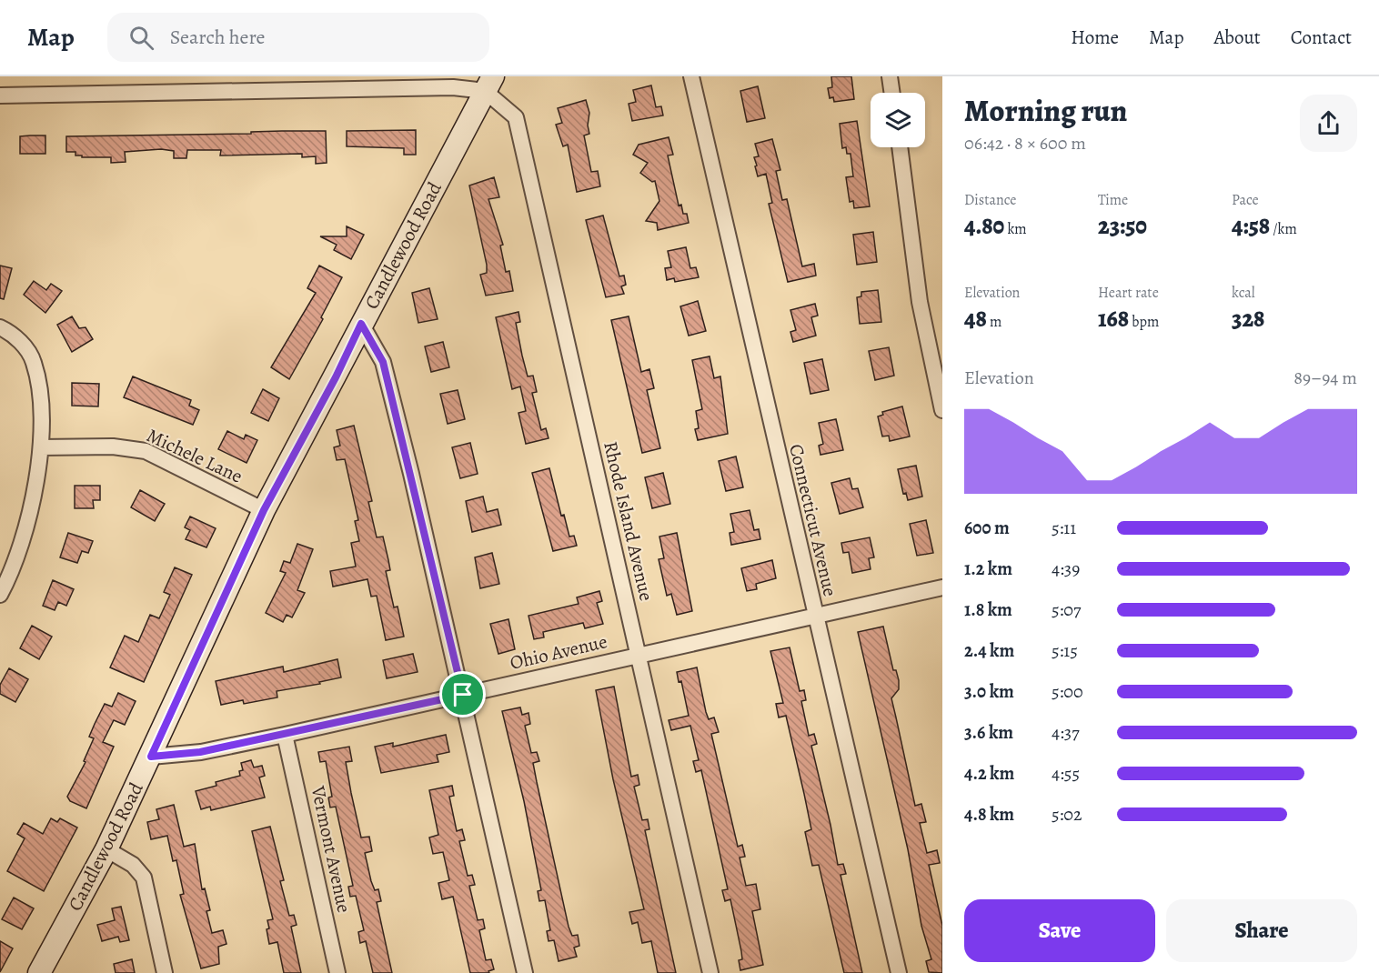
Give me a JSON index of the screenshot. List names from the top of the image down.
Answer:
{
  "streets": {
    "street": [
      "Candlewood Road",
      "Michele Lane",
      "Connecticut Avenue",
      "Rhode Island Avenue",
      "Ohio Avenue",
      "Vermont Avenue"
    ]
  },
  "crossings": [
    ["Candlewood Road", "Michele Lane"],
    ["Candlewood Road", "Rhode Island Avenue"],
    ["Candlewood Road", "Ohio Avenue"],
    ["Connecticut Avenue", "Ohio Avenue"],
    ["Rhode Island Avenue", "Ohio Avenue"],
    ["Ohio Avenue", "Vermont Avenue"]
  ],
  "page": {
    "header": "Map",
    "search": "Search here",
    "nav": [
      "Home",
      "Map",
      "About",
      "Contact"
    ],
    "heading": ["Morning run", "06:42 · 8 × 600 m"],
    "stats": [
      ["Distance", "4.80 km"],
      ["Time", "23:50"],
      ["Pace", "4:58 /km"],
      ["Elevation", "48 m"],
      ["Heart rate", "168 bpm"],
      ["kcal", "328"]
    ],
    "chart": ["Elevation", "89–94 m"],
    "list": [
      {
        "name": "600 m",
        "note": "5:11"
      },
      {
        "name": "1.2 km",
        "note": "4:39"
      },
      {
        "name": "1.8 km",
        "note": "5:07"
      },
      {
        "name": "2.4 km",
        "note": "5:15"
      },
      {
        "name": "3.0 km",
        "note": "5:00"
      },
      {
        "name": "3.6 km",
        "note": "4:37"
      },
      {
        "name": "4.2 km",
        "note": "4:55"
      },
      {
        "name": "4.8 km",
        "note": "5:02"
      }
    ],
    "buttons": ["Save", "Share"]
  }
}
